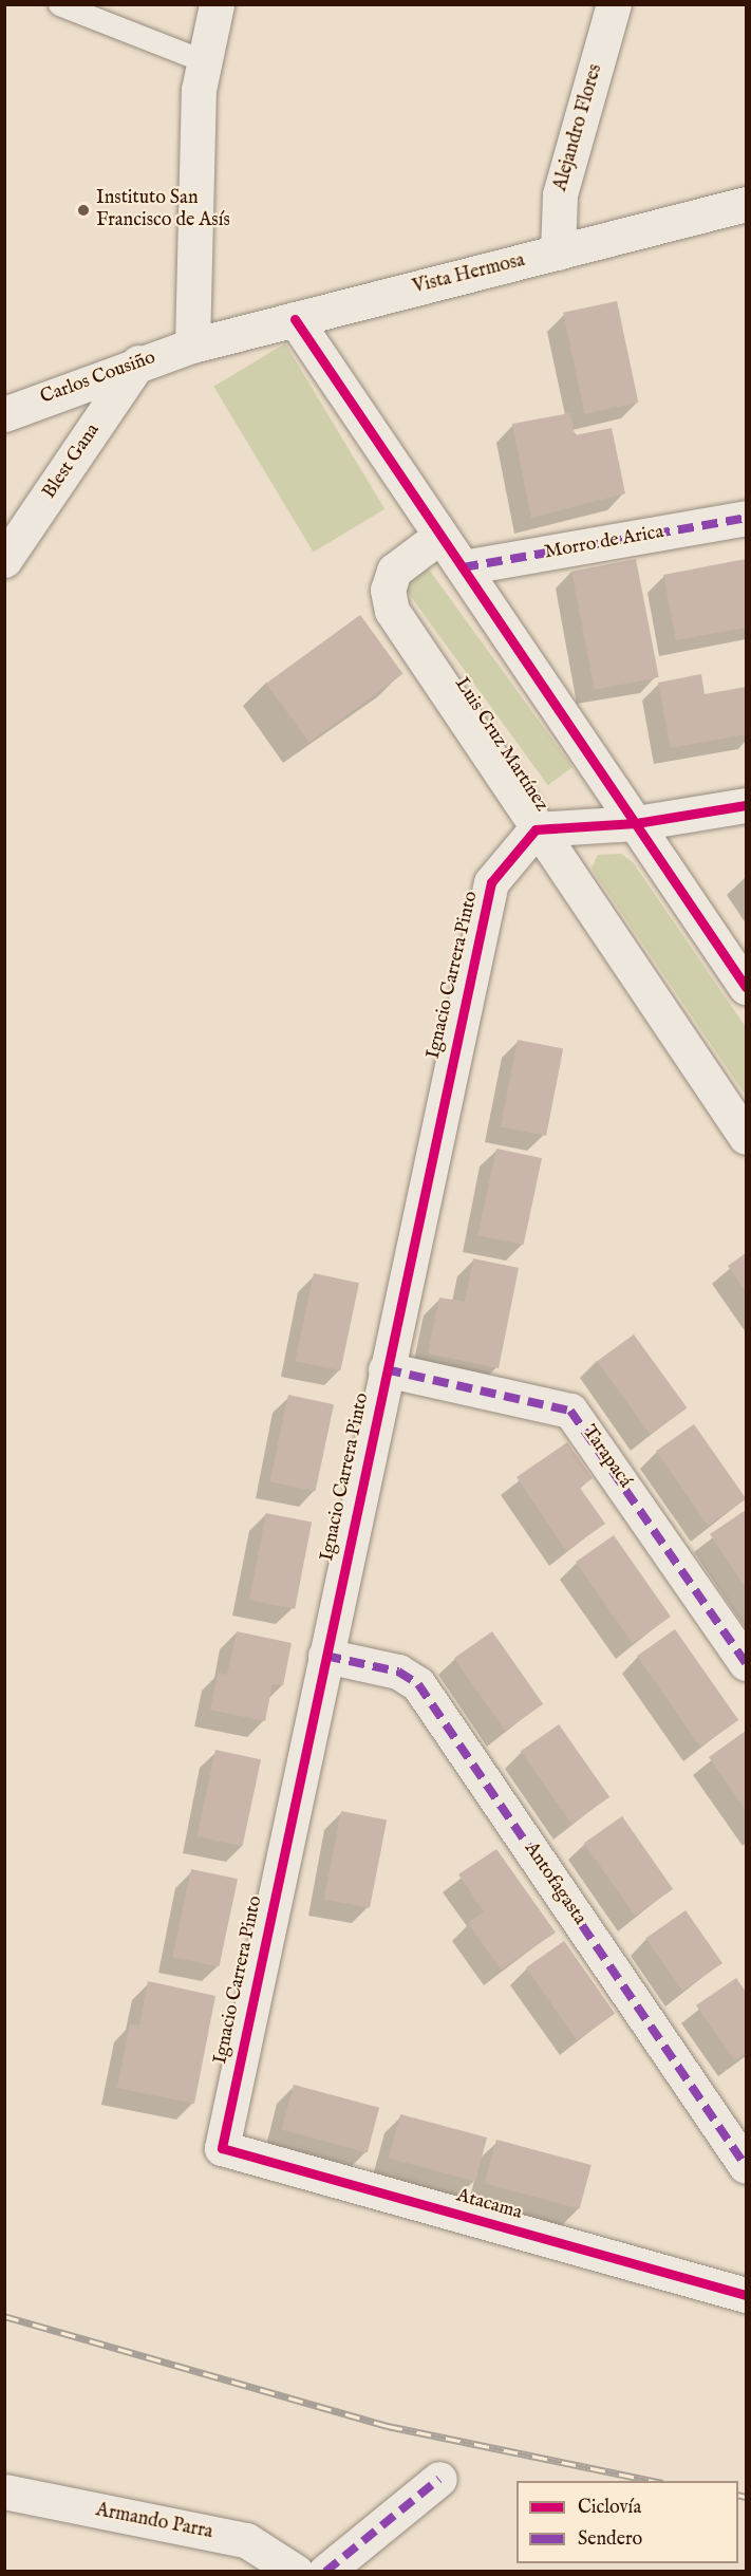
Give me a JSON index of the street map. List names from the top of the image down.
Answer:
{
  "streets": {
    "street": [
      "Alejandro Flores",
      "Vista Hermosa",
      "Carlos Cousiño",
      "Blest Gana",
      "Morro de Arica",
      "Luis Cruz Martínez",
      "Ignacio Carrera Pinto",
      "Tarapacá",
      "Antofagasta",
      "Atacama",
      "Armando Parra"
    ]
  },
  "crossings": [
    ["Alejandro Flores", "Vista Hermosa"],
    ["Vista Hermosa", "Carlos Cousiño"],
    ["Carlos Cousiño", "Blest Gana"],
    ["Luis Cruz Martínez", "Ignacio Carrera Pinto"],
    ["Ignacio Carrera Pinto", "Tarapacá"],
    ["Ignacio Carrera Pinto", "Antofagasta"],
    ["Ignacio Carrera Pinto", "Atacama"]
  ],
  "places": ["Instituto San Francisco de Asís"],
  "legend": ["Ciclovía", "Sendero"]
}
